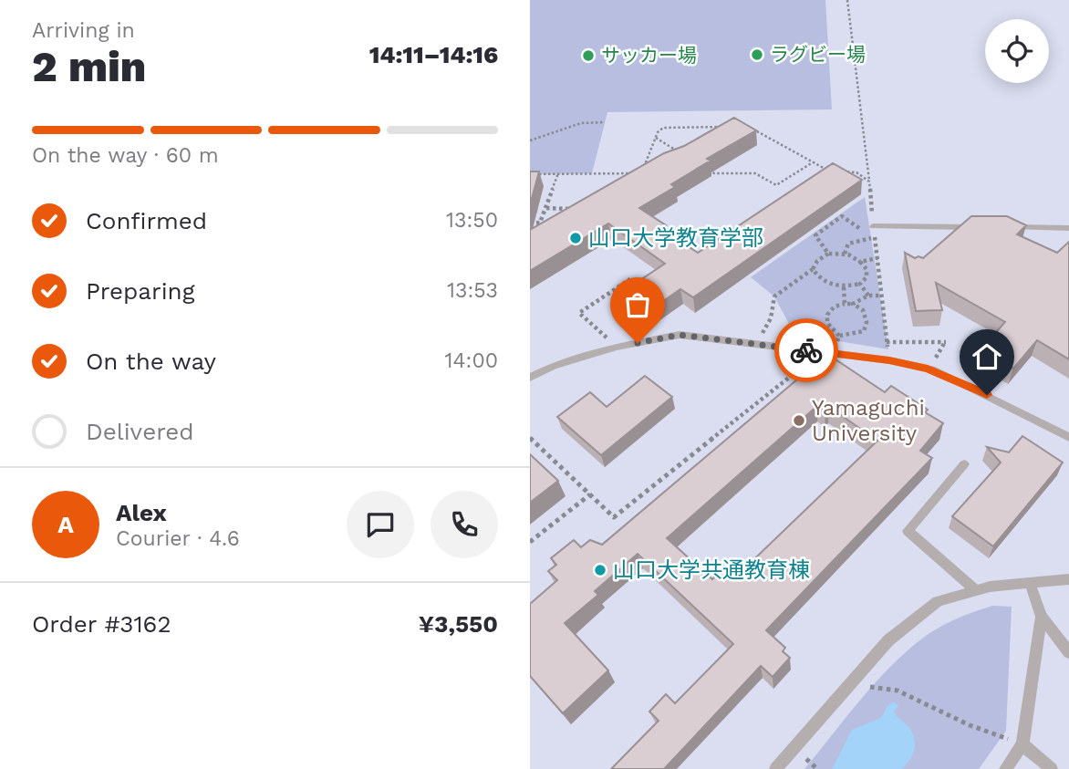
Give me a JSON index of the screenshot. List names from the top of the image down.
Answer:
{
  "places": [
    "ラグビー場",
    "サッカー場",
    "山口大学教育学部",
    "Yamaguchi University",
    "山口大学共通教育棟"
  ],
  "page": {
    "heading": ["2 min", "Arriving in", "14:11–14:16"],
    "panel": [
      "Alex",
      "Courier · 4.6",
      "Order #3162",
      "¥3,550"
    ],
    "bar": "On the way · 60 m",
    "list": [
      ["Confirmed", "13:50"],
      ["Preparing", "13:53"],
      ["On the way", "14:00"],
      "Delivered"
    ],
    "round": "A"
  }
}
